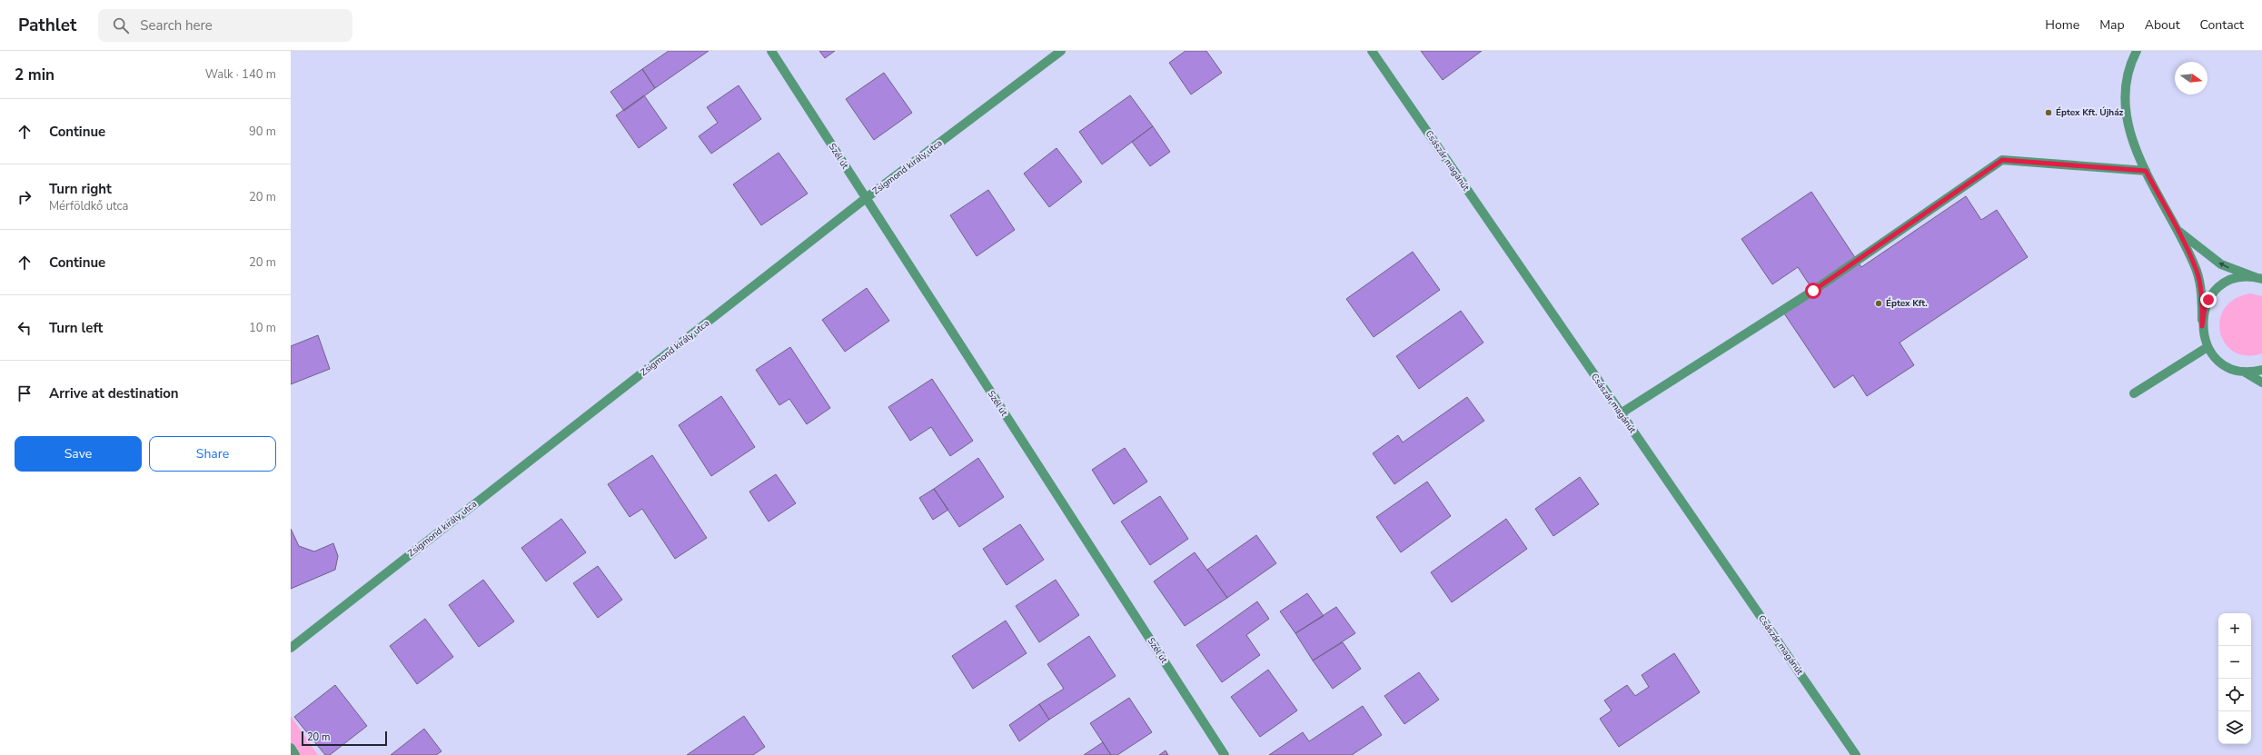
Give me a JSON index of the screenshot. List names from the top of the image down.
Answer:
{
  "streets": {
    "street": ["Szél út", "Császár magánút", "Zsigmond király utca"]
  },
  "crossings": [
    ["Szél út", "Zsigmond király utca"]
  ],
  "places": ["Éptex Kft. Újház", "Éptex Kft."],
  "scale_bar": "20 m",
  "north": "right",
  "page": {
    "header": "Pathlet",
    "search": "Search here",
    "nav": [
      "Home",
      "Map",
      "About",
      "Contact"
    ],
    "heading": ["2 min", "Walk · 140 m"],
    "list": [
      ["Continue", "90 m"],
      ["Turn right", "Mérföldkő utca", "20 m"],
      ["Continue", "20 m"],
      ["Turn left", "10 m"],
      "Arrive at destination"
    ],
    "buttons": ["Save", "Share"],
    "map_buttons": ["+", "−"],
    "scale": "20 m"
  }
}
